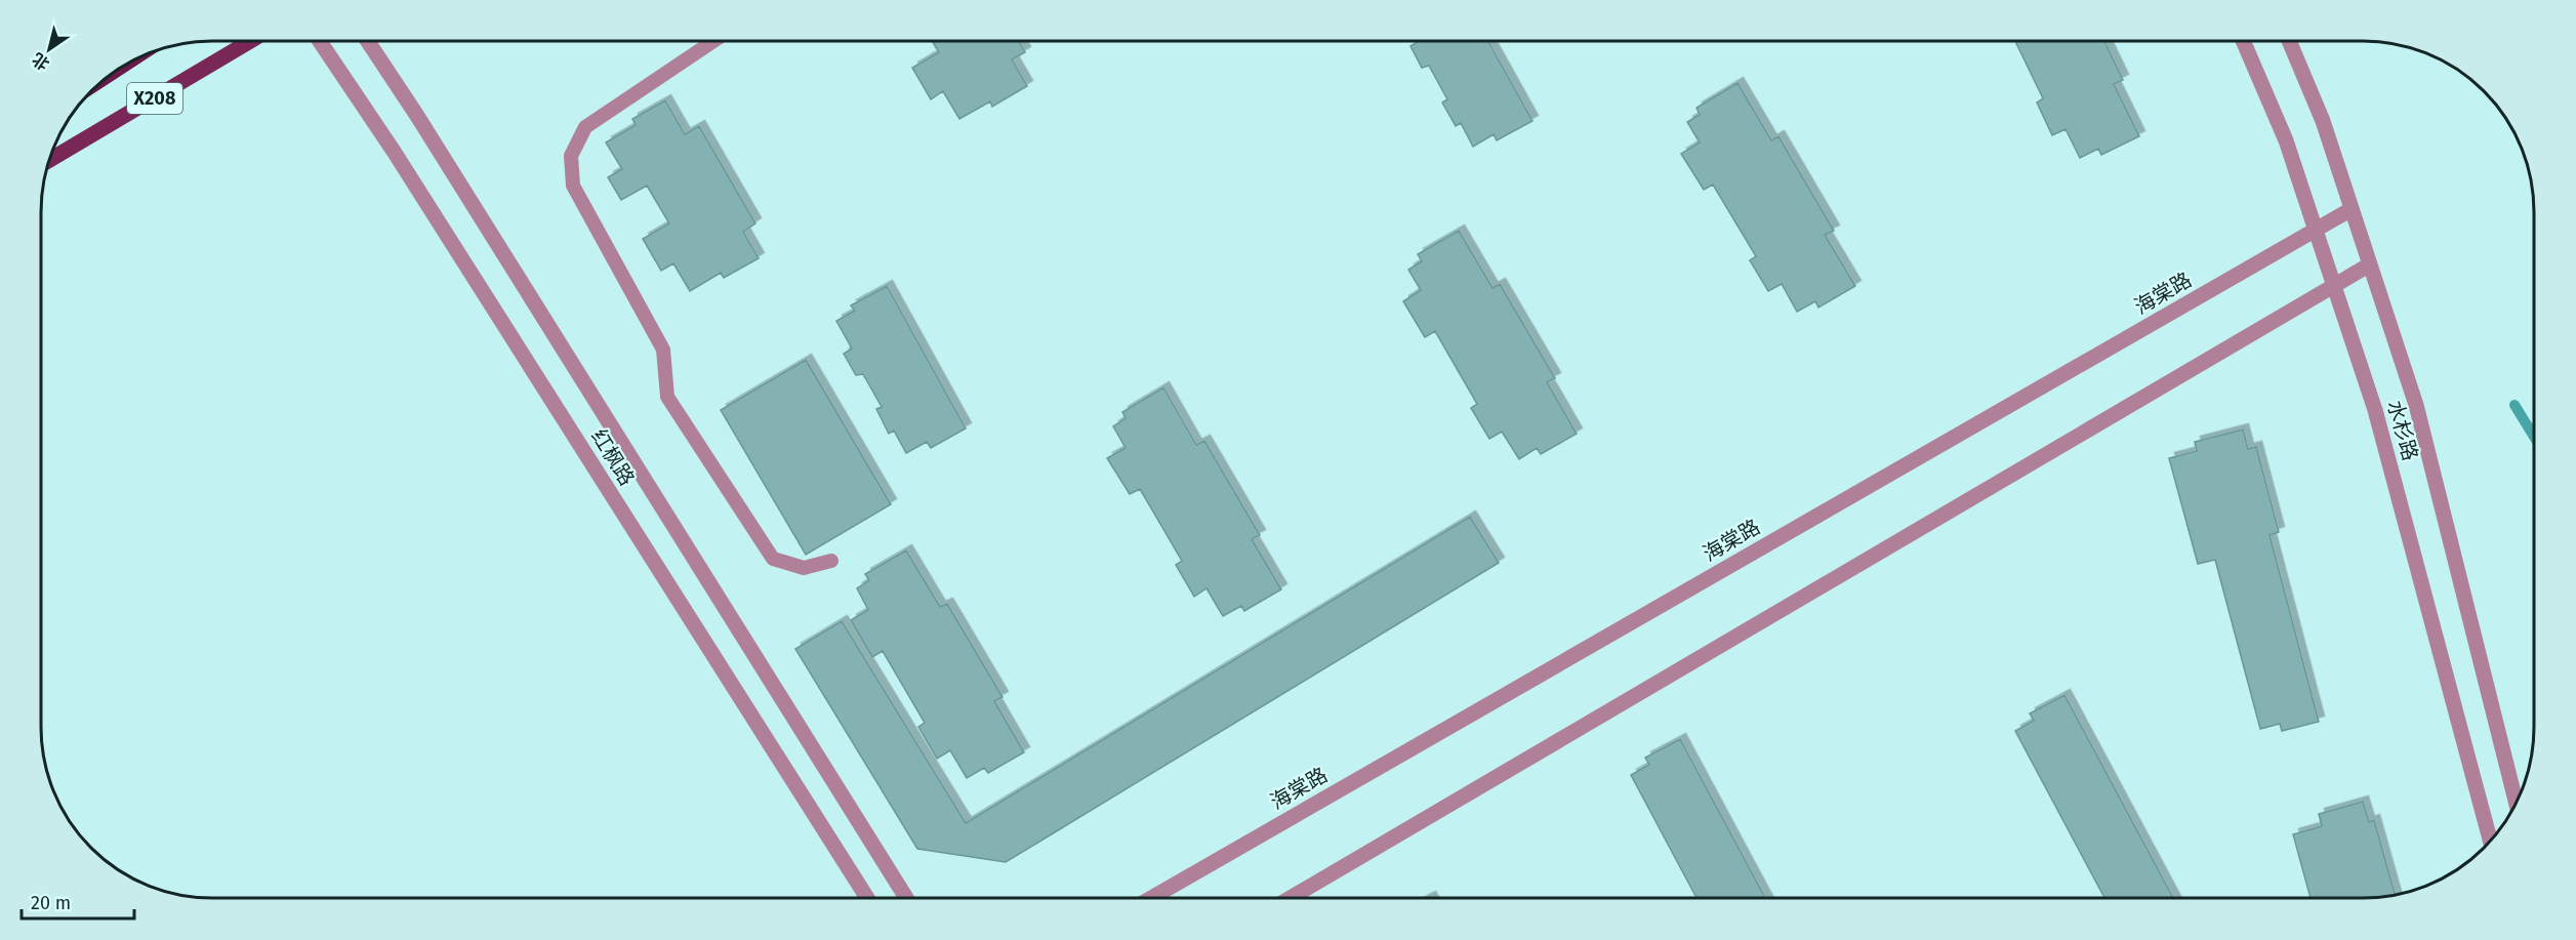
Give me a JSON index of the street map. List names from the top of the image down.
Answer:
{
  "streets": {
    "main road": ["X208"],
    "street": ["海棠路", "水杉路", "红枫路"]
  },
  "crossings": [
    ["海棠路", "水杉路"]
  ],
  "scale_bar": "20 m",
  "north": "bottom left"
}
